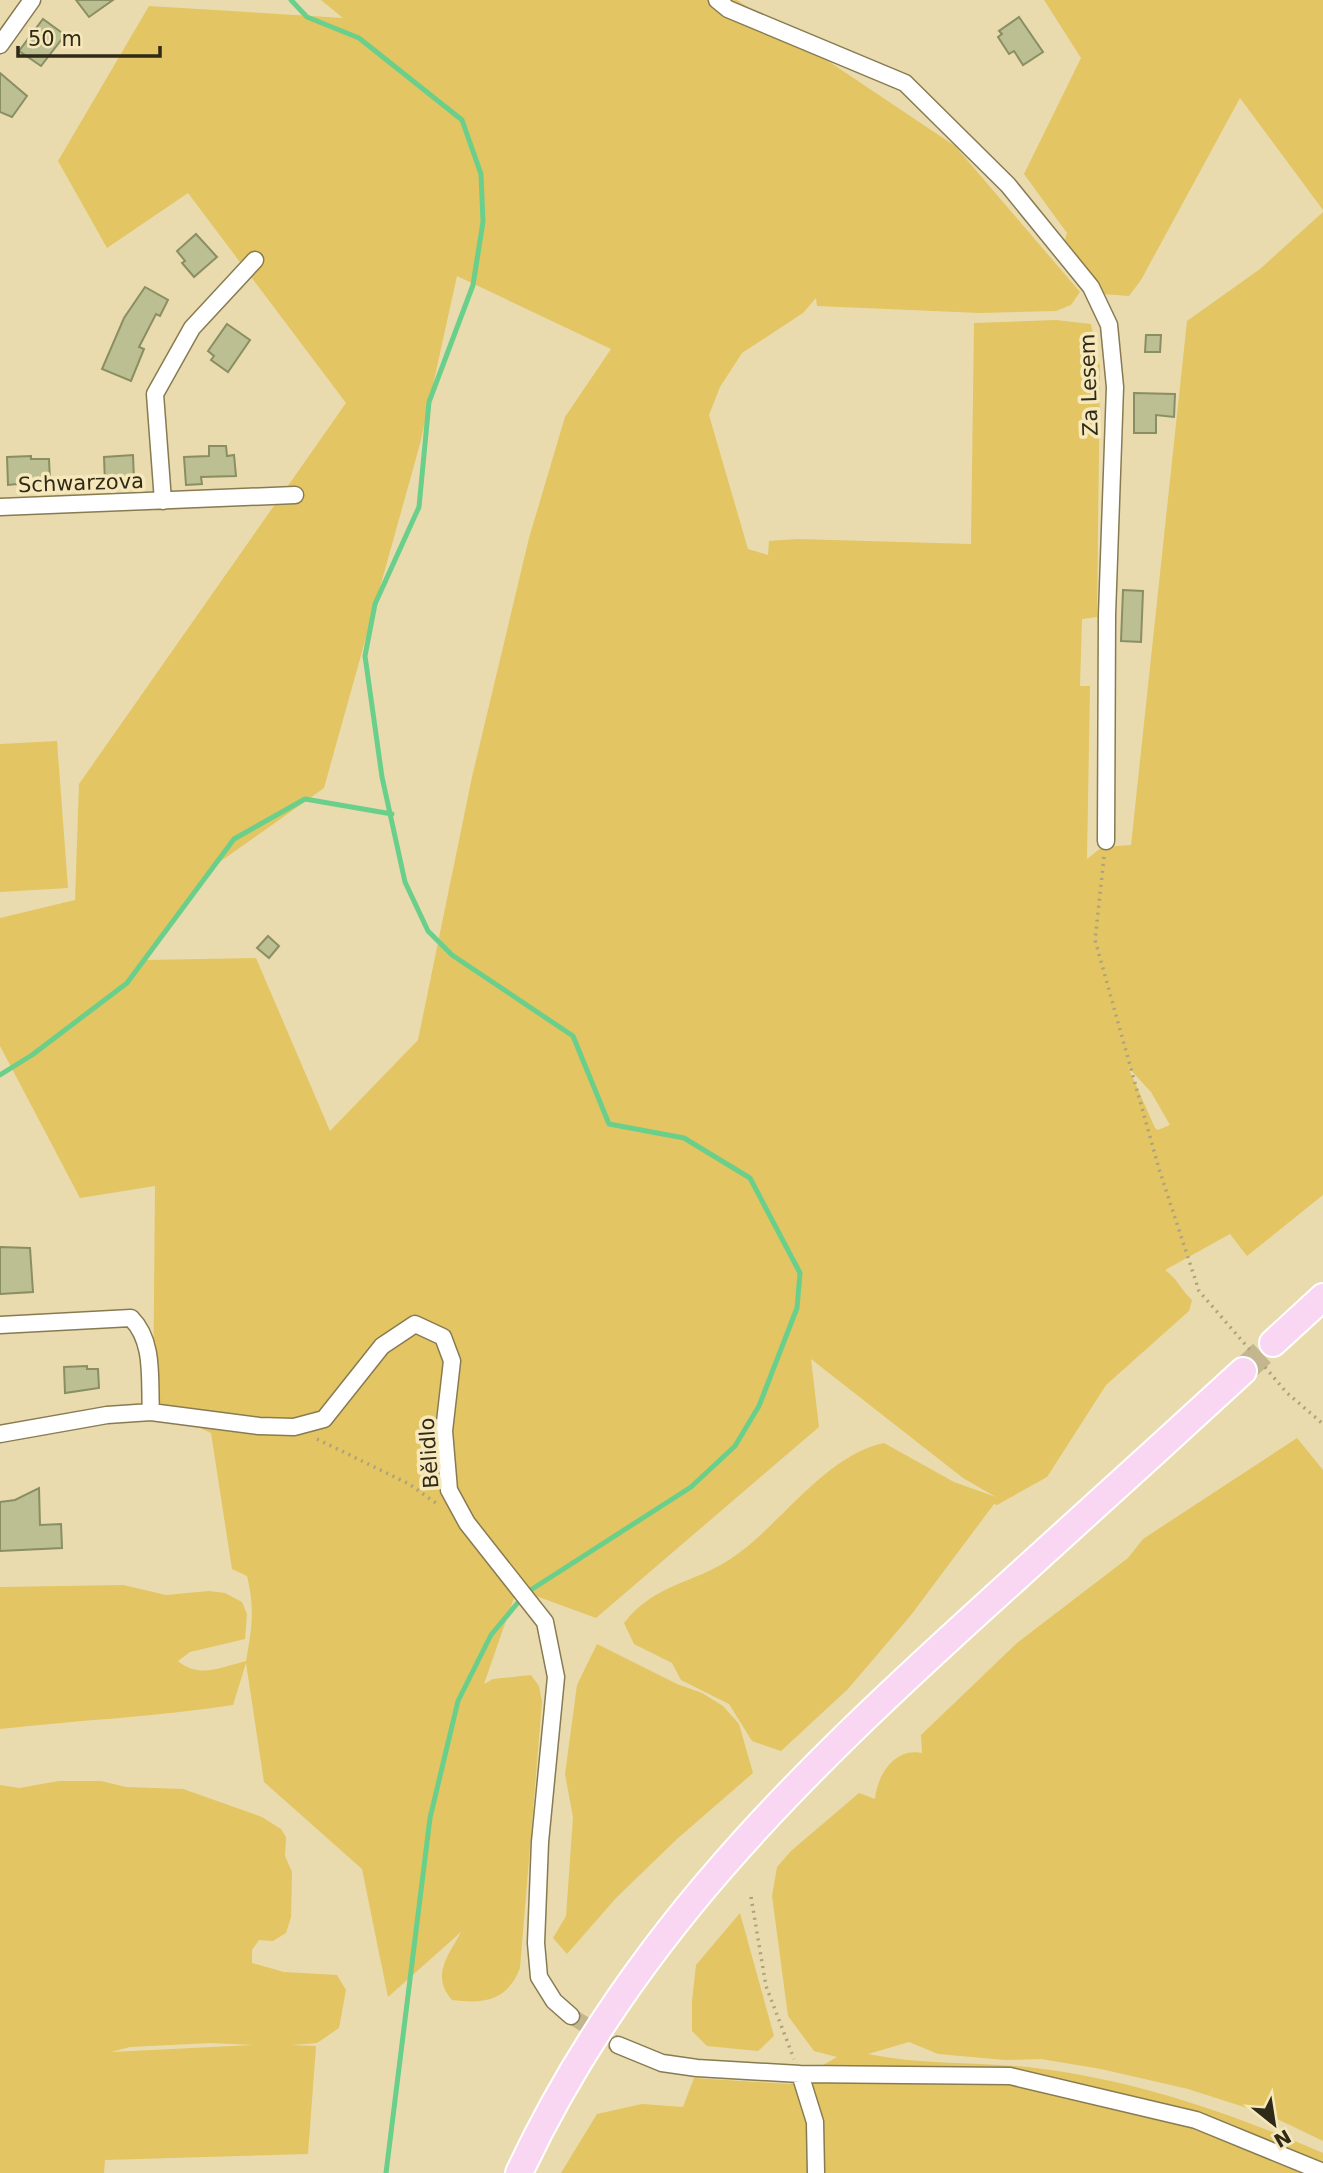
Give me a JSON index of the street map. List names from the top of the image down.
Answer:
{
  "streets": {
    "street": ["Za Lesem", "Schwarzova", "Bělidlo"]
  },
  "scale_bar": "50 m",
  "north": "bottom right"
}
